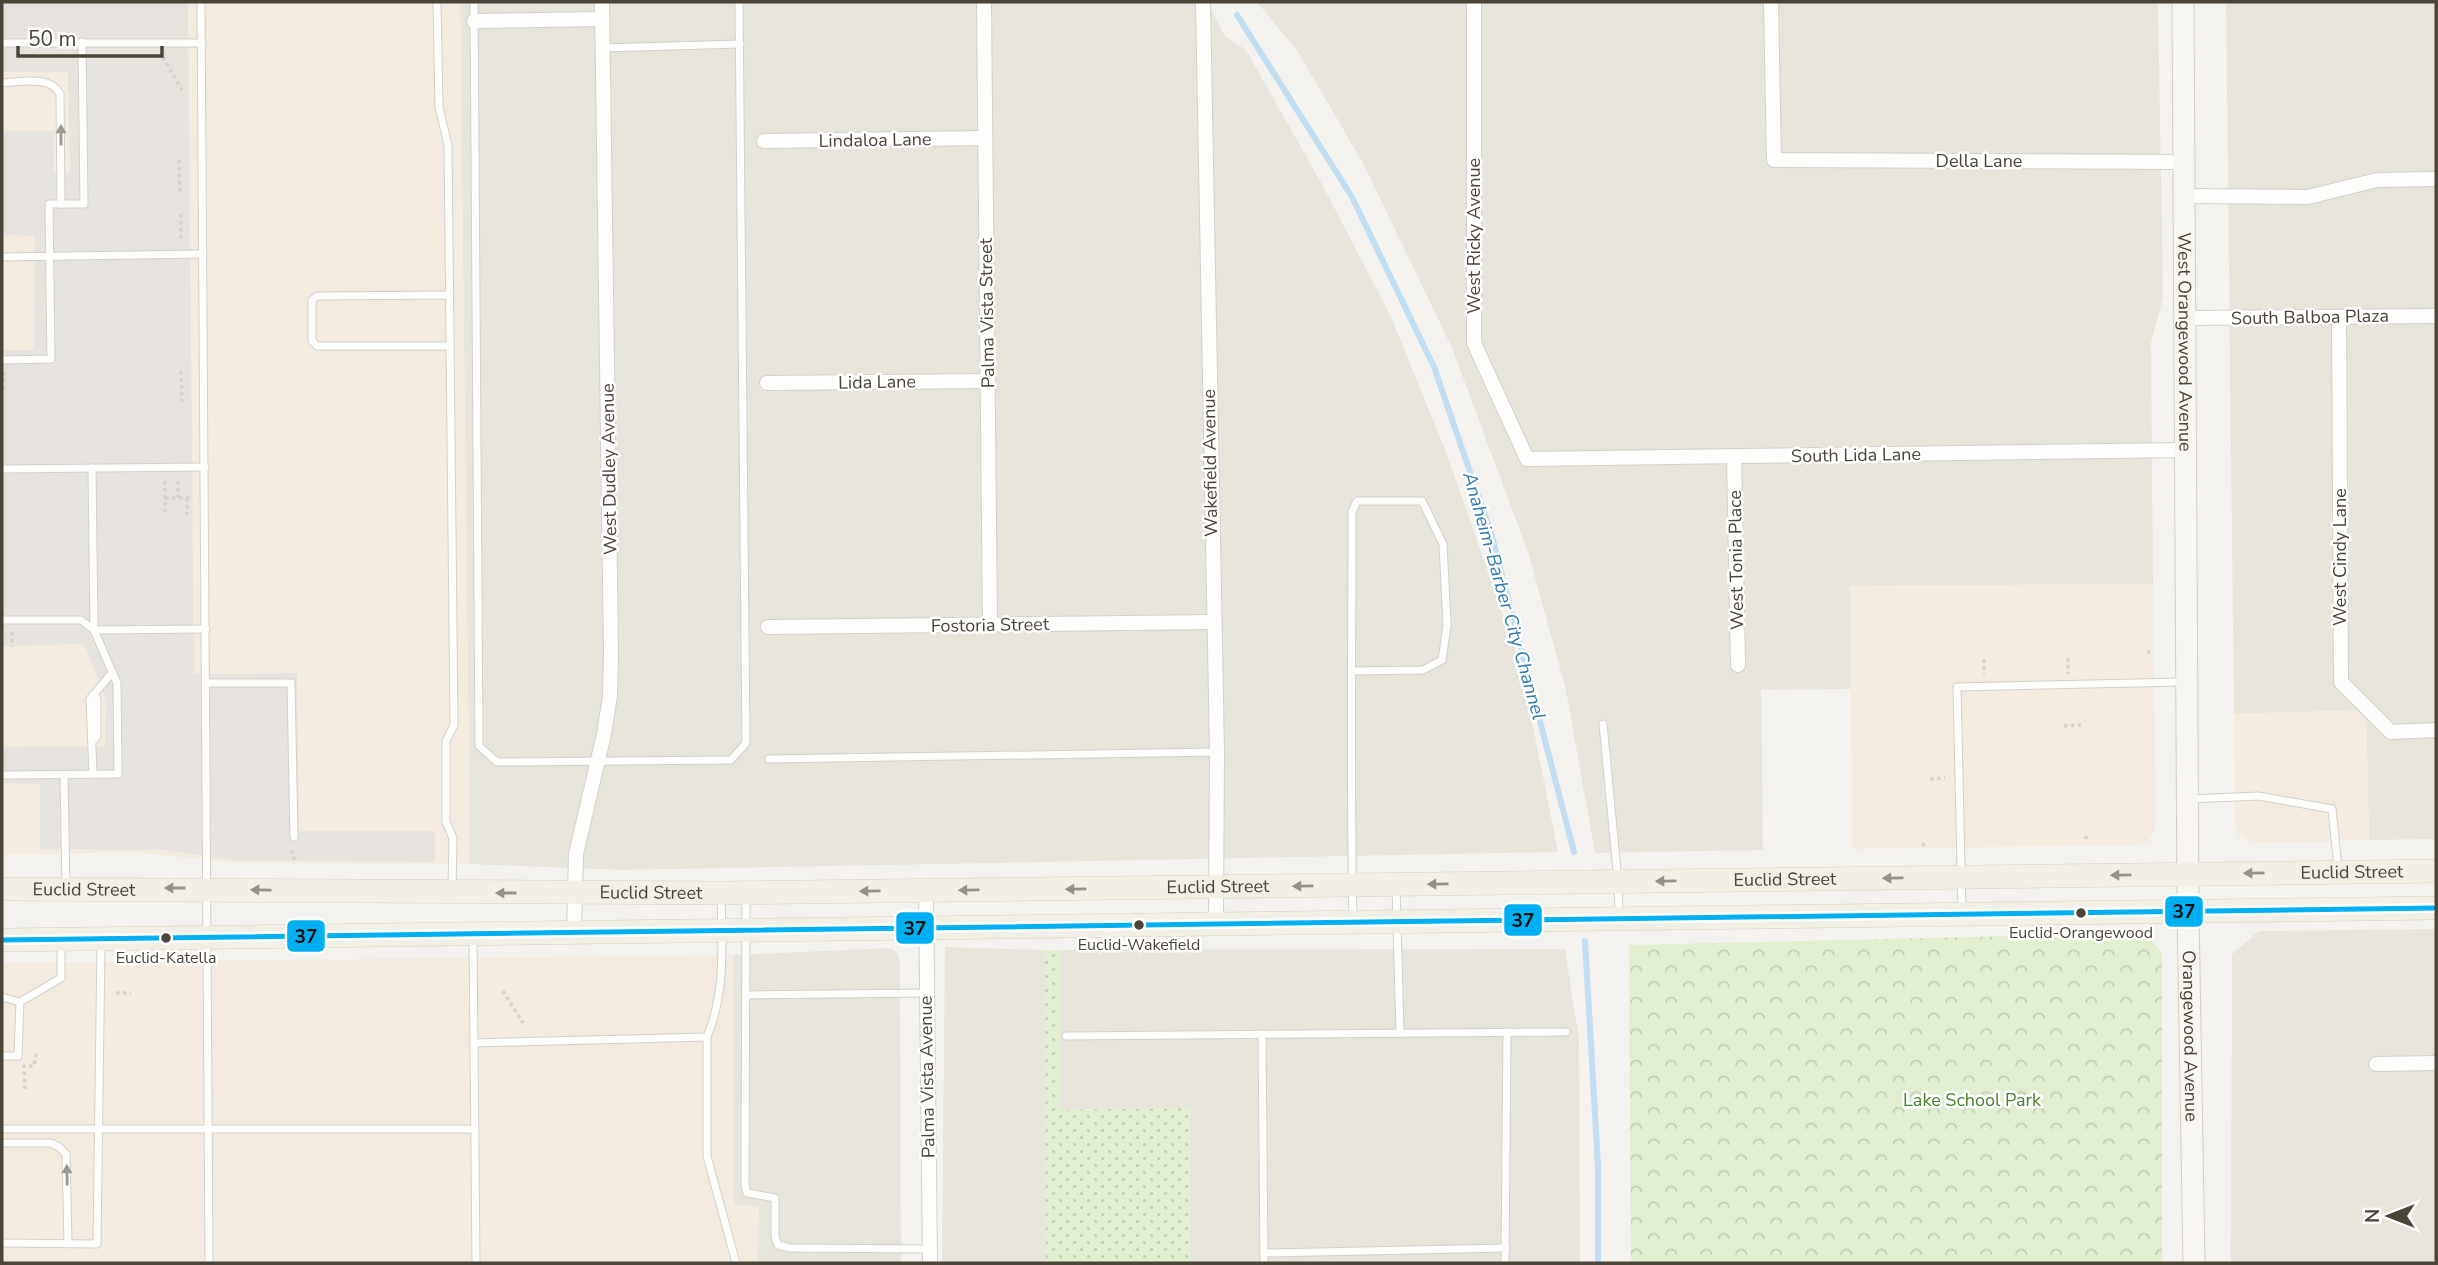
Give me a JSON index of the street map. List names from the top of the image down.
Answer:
{
  "streets": {
    "main road": ["West Orangewood Avenue", "Euclid Street", "Orangewood Avenue"],
    "street": [
      "Lindaloa Lane",
      "Della Lane",
      "West Ricky Avenue",
      "Palma Vista Street",
      "South Balboa Plaza",
      "Lida Lane",
      "South Lida Lane",
      "Wakefield Avenue",
      "West Dudley Avenue",
      "West Cindy Lane",
      "West Tonia Place",
      "Fostoria Street",
      "Palma Vista Avenue"
    ]
  },
  "crossings": [
    ["Lindaloa Lane", "Palma Vista Street"],
    ["Della Lane", "West Orangewood Avenue"],
    ["West Ricky Avenue", "South Lida Lane"],
    ["Palma Vista Street", "Lida Lane"],
    ["Palma Vista Street", "Fostoria Street"],
    ["South Balboa Plaza", "West Orangewood Avenue"],
    ["South Balboa Plaza", "West Cindy Lane"],
    ["West Orangewood Avenue", "South Lida Lane"],
    ["West Orangewood Avenue", "Orangewood Avenue"],
    ["South Lida Lane", "West Tonia Place"],
    ["Wakefield Avenue", "Fostoria Street"],
    ["Wakefield Avenue", "Euclid Street"],
    ["West Dudley Avenue", "Euclid Street"],
    ["Euclid Street", "Orangewood Avenue"],
    ["Euclid Street", "Palma Vista Avenue"]
  ],
  "water": ["Anaheim-Barber City Channel"],
  "parks": ["Lake School Park"],
  "places": ["Euclid-Orangewood", "Euclid-Wakefield", "Euclid-Katella"],
  "lines": ["transit line 37"],
  "scale_bar": "50 m",
  "north": "left"
}
